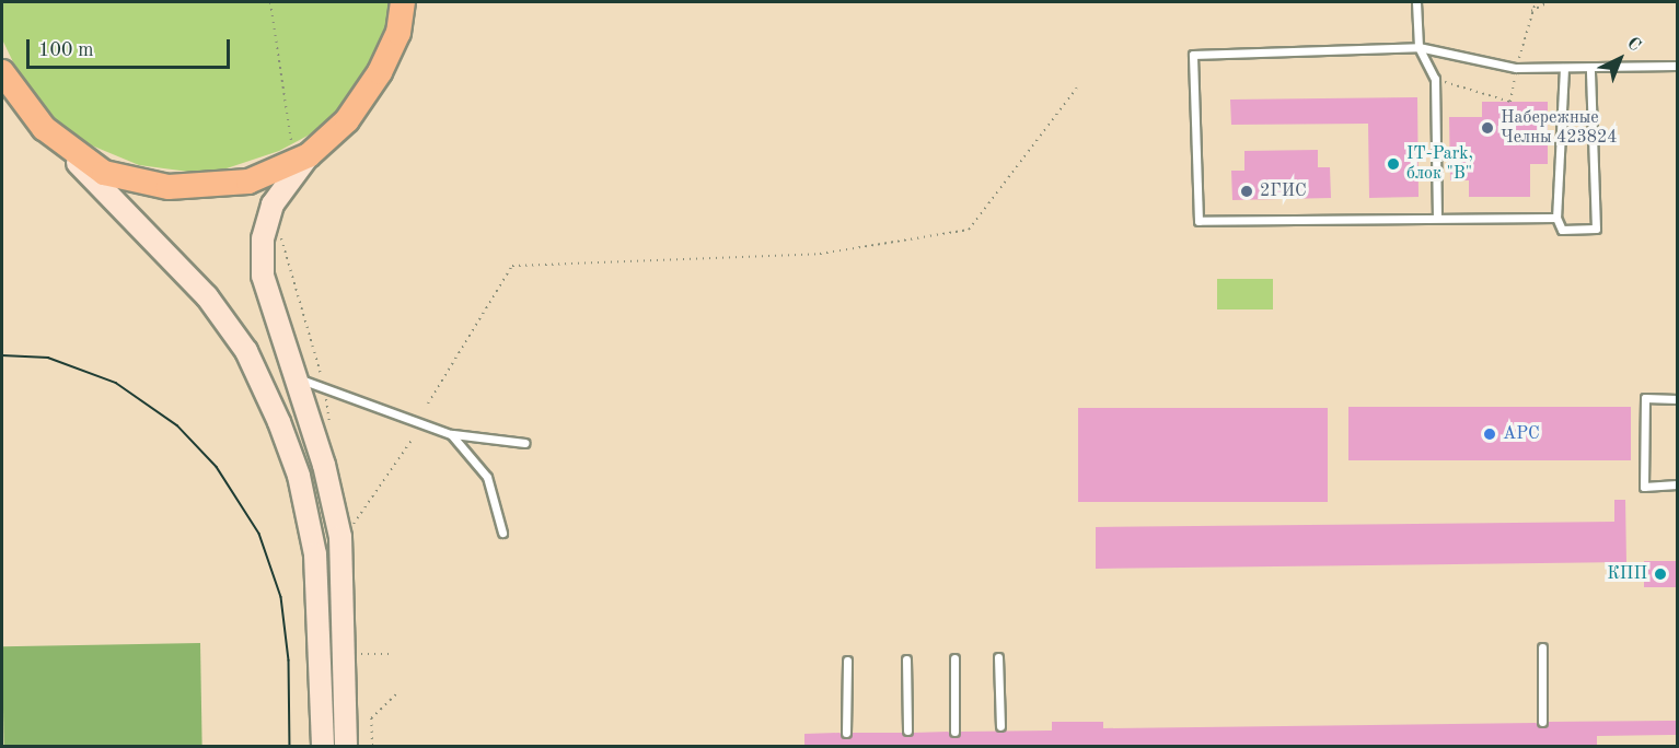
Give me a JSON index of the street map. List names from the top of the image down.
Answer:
{
  "places": [
    "Набережные Челны 423824",
    "IT-Park, блок \"В\"",
    "2ГИС",
    "АРС",
    "КПП"
  ],
  "scale_bar": "100 m",
  "north": "top right"
}
